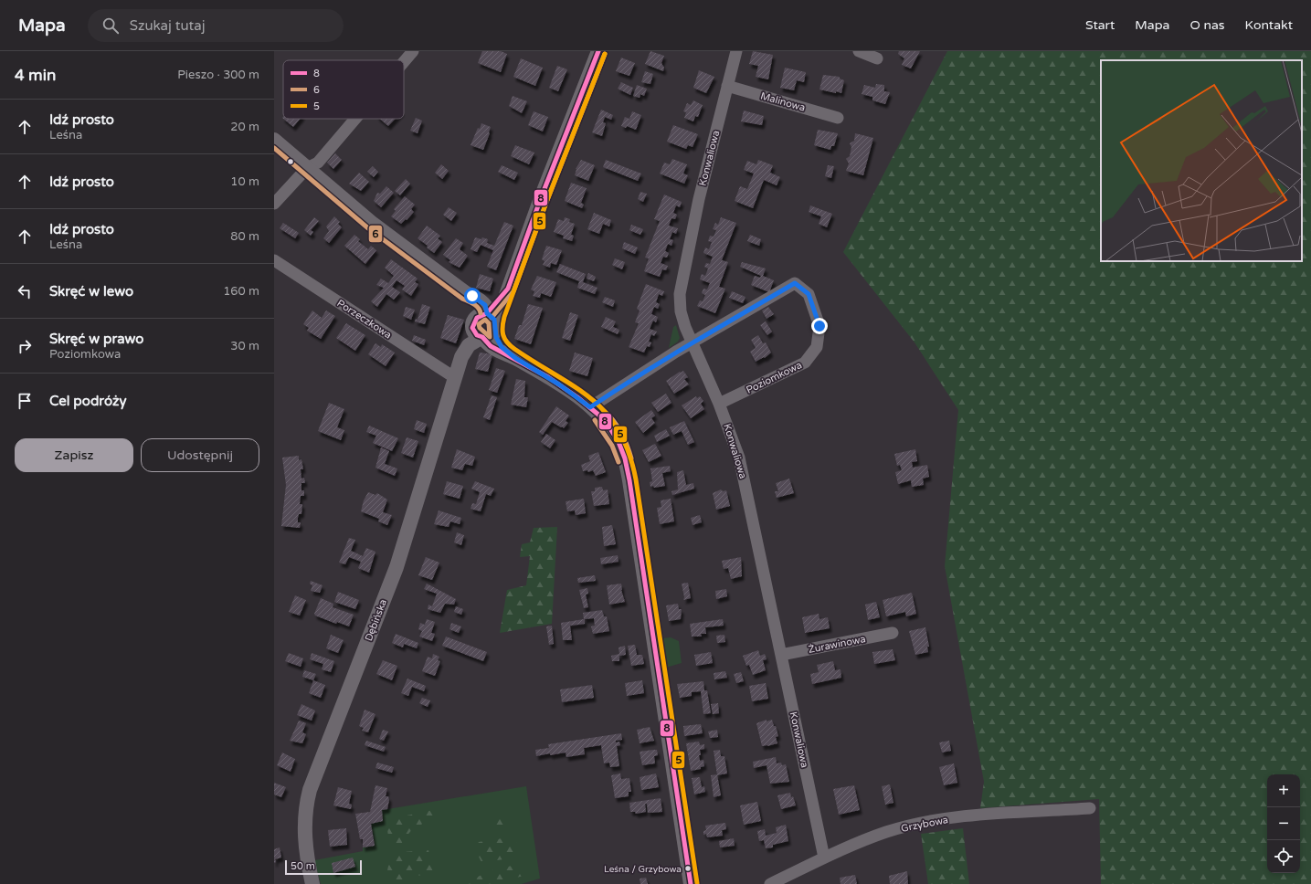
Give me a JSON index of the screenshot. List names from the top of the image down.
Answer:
{
  "streets": {
    "street": [
      "Malinowa",
      "Konwaliowa",
      "Porzeczkowa",
      "Poziomkowa",
      "Dębińska",
      "Żurawinowa",
      "Grzybowa"
    ]
  },
  "crossings": [
    ["Malinowa", "Konwaliowa"],
    ["Konwaliowa", "Poziomkowa"],
    ["Konwaliowa", "Żurawinowa"],
    ["Konwaliowa", "Grzybowa"],
    ["Porzeczkowa", "Dębińska"]
  ],
  "places": ["Leśna / Grzybowa"],
  "lines": ["transit line 8", "transit line 6", "transit line 5"],
  "legend": ["8", "6", "5"],
  "scale_bar": "50 m",
  "page": {
    "header": "Mapa",
    "search": "Szukaj tutaj",
    "nav": [
      "Start",
      "Mapa",
      "O nas",
      "Kontakt"
    ],
    "heading": ["4 min", "Pieszo · 300 m"],
    "list": [
      ["Idź prosto", "Leśna", "20 m"],
      ["Idź prosto", "10 m"],
      ["Idź prosto", "Leśna", "80 m"],
      ["Skręć w lewo", "160 m"],
      ["Skręć w prawo", "Poziomkowa", "30 m"],
      "Cel podróży"
    ],
    "buttons": ["Zapisz", "Udostępnij"],
    "map_buttons": ["+", "−"],
    "scale": "50 m"
  }
}
